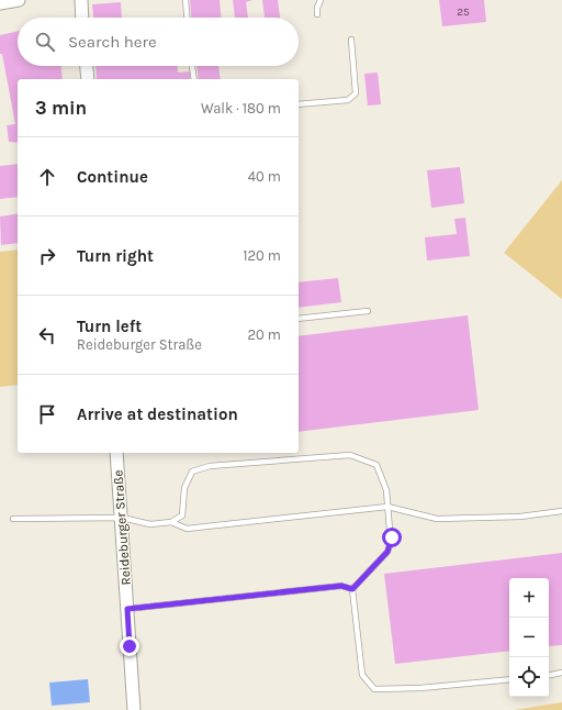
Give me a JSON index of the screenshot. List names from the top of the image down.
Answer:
{
  "streets": {
    "street": ["Reideburger Straße"]
  },
  "house_numbers": ["25"],
  "page": {
    "search": "Search here",
    "heading": ["3 min", "Walk · 180 m"],
    "list": [
      ["Continue", "40 m"],
      ["Turn right", "120 m"],
      ["Turn left", "Reideburger Straße", "20 m"],
      "Arrive at destination"
    ],
    "map_buttons": ["+", "−"]
  }
}
